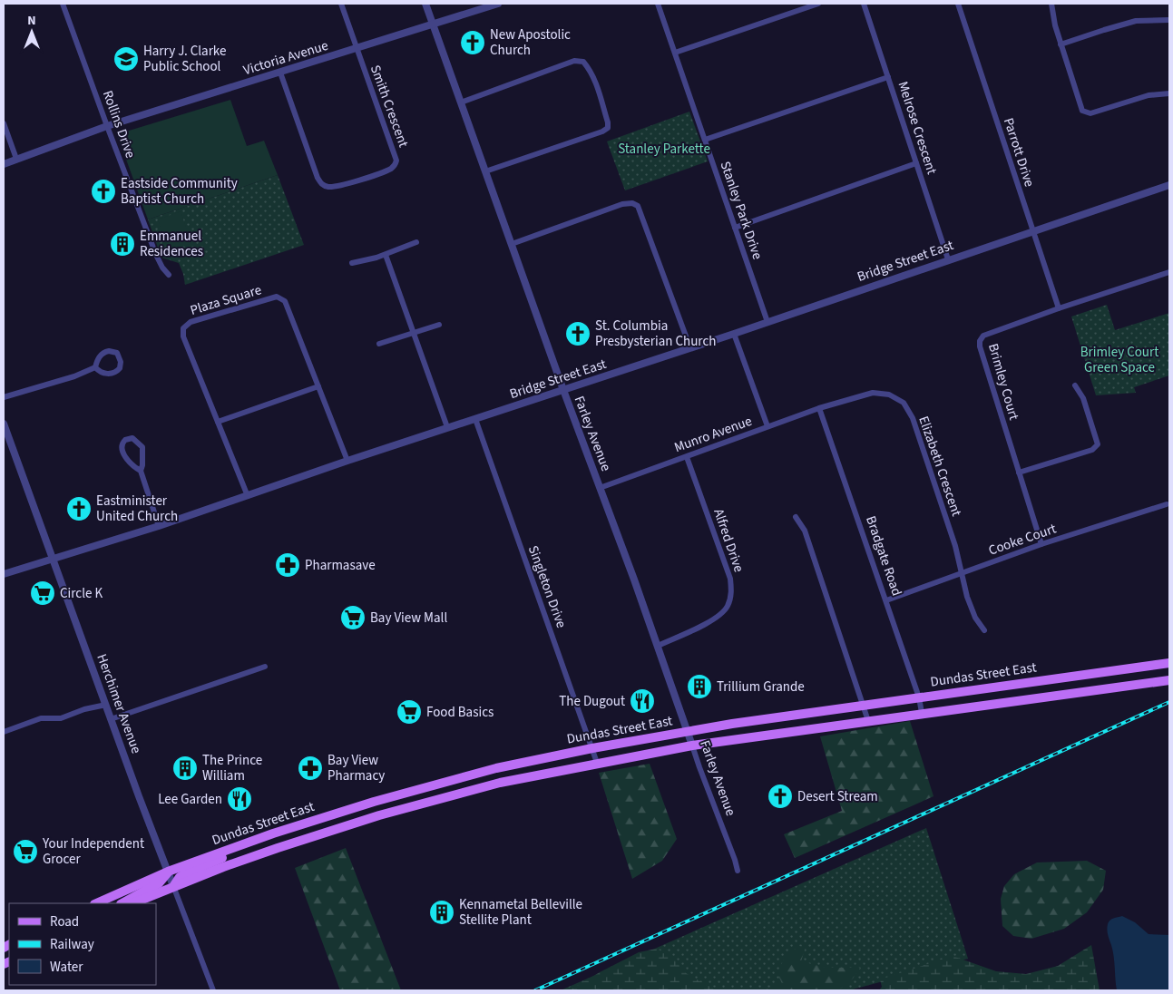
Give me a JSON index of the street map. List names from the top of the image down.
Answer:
{
  "streets": {
    "main road": ["Dundas Street East"],
    "street": [
      "Victoria Avenue",
      "Smith Crescent",
      "Rollins Drive",
      "Melrose Crescent",
      "Parrott Drive",
      "Stanley Park Drive",
      "Bridge Street East",
      "Plaza Square",
      "Brimley Court",
      "Farley Avenue",
      "Munro Avenue",
      "Elizabeth Crescent",
      "Cooke Court",
      "Alfred Drive",
      "Bradgate Road",
      "Singleton Drive",
      "Herchimer Avenue"
    ]
  },
  "crossings": [
    ["Victoria Avenue", "Smith Crescent"],
    ["Victoria Avenue", "Rollins Drive"],
    ["Victoria Avenue", "Farley Avenue"],
    ["Melrose Crescent", "Bridge Street East"],
    ["Parrott Drive", "Bridge Street East"],
    ["Parrott Drive", "Brimley Court"],
    ["Stanley Park Drive", "Bridge Street East"],
    ["Bridge Street East", "Plaza Square"],
    ["Bridge Street East", "Farley Avenue"],
    ["Bridge Street East", "Munro Avenue"],
    ["Bridge Street East", "Singleton Drive"],
    ["Bridge Street East", "Herchimer Avenue"],
    ["Brimley Court", "Cooke Court"],
    ["Farley Avenue", "Munro Avenue"],
    ["Farley Avenue", "Alfred Drive"],
    ["Farley Avenue", "Dundas Street East"],
    ["Munro Avenue", "Elizabeth Crescent"],
    ["Munro Avenue", "Alfred Drive"],
    ["Elizabeth Crescent", "Cooke Court"],
    ["Elizabeth Crescent", "Bradgate Road"],
    ["Cooke Court", "Bradgate Road"],
    ["Bradgate Road", "Dundas Street East"],
    ["Singleton Drive", "Dundas Street East"],
    ["Dundas Street East", "Herchimer Avenue"]
  ],
  "parks": ["Stanley Parkette", "Brimley Court Green Space"],
  "places": {
    "church": [
      "New Apostolic Church",
      "Eastside Community Baptist Church",
      "St. Columbia Presbysterian Church",
      "Eastminister United Church",
      "Desert Stream"
    ],
    "school or university": ["Harry J. Clarke Public School"],
    "building": [
      "Emmanuel Residences",
      "Trillium Grande",
      "The Prince William",
      "Kennametal Belleville Stellite Plant"
    ],
    "pharmacy": ["Pharmasave", "Bay View Pharmacy"],
    "supermarket": [
      "Circle K",
      "Bay View Mall",
      "Food Basics",
      "Your Independent Grocer"
    ],
    "restaurant": ["The Dugout", "Lee Garden"]
  },
  "legend": ["Road", "Railway", "Water"],
  "north": "top"
}
